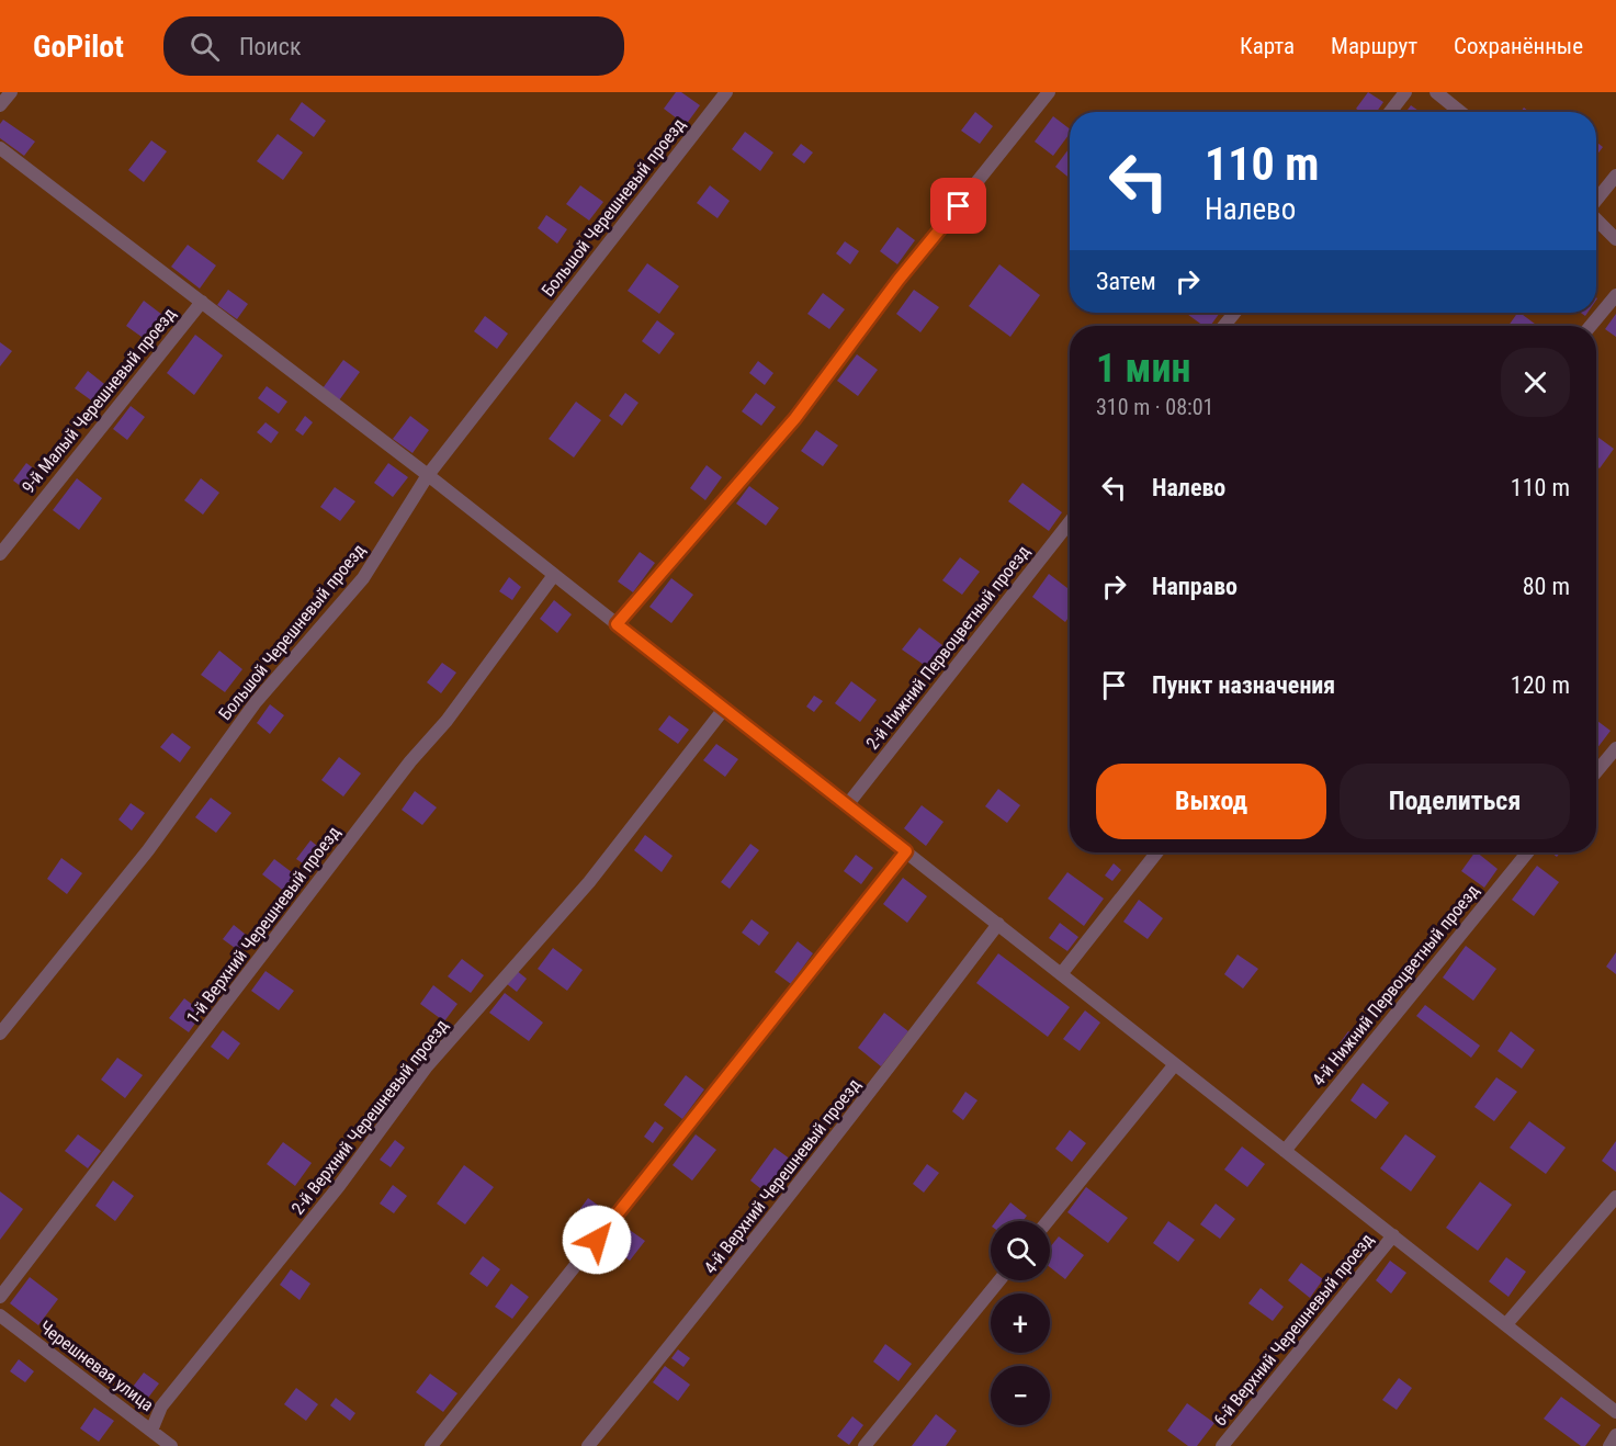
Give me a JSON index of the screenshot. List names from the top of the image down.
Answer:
{
  "streets": {
    "lane": [
      "Большой Черешневый проезд",
      "9-й Малый Черешневый проезд",
      "2-й Нижний Первоцветный проезд",
      "1-й Верхний Черешневый проезд",
      "4-й Нижний Первоцветный проезд",
      "2-й Верхний Черешневый проезд",
      "4-й Верхний Черешневый проезд",
      "6-й Верхний Черешневый проезд",
      "Черешневая улица"
    ]
  },
  "crossings": [
    ["2-й Верхний Черешневый проезд", "Черешневая улица"]
  ],
  "page": {
    "header": "GoPilot",
    "search": "Поиск",
    "nav": ["Карта", "Маршрут", "Сохранённые"],
    "turn": ["110 m", "Налево"],
    "then": "Затем",
    "heading": ["1 мин", "310 m · 08:01"],
    "list": [
      {
        "name": "Налево",
        "value": "110 m"
      },
      {
        "name": "Направо",
        "value": "80 m"
      },
      {
        "name": "Пункт назначения",
        "value": "120 m"
      }
    ],
    "buttons": ["Выход", "Поделиться"],
    "map_buttons": ["+", "−"]
  }
}
